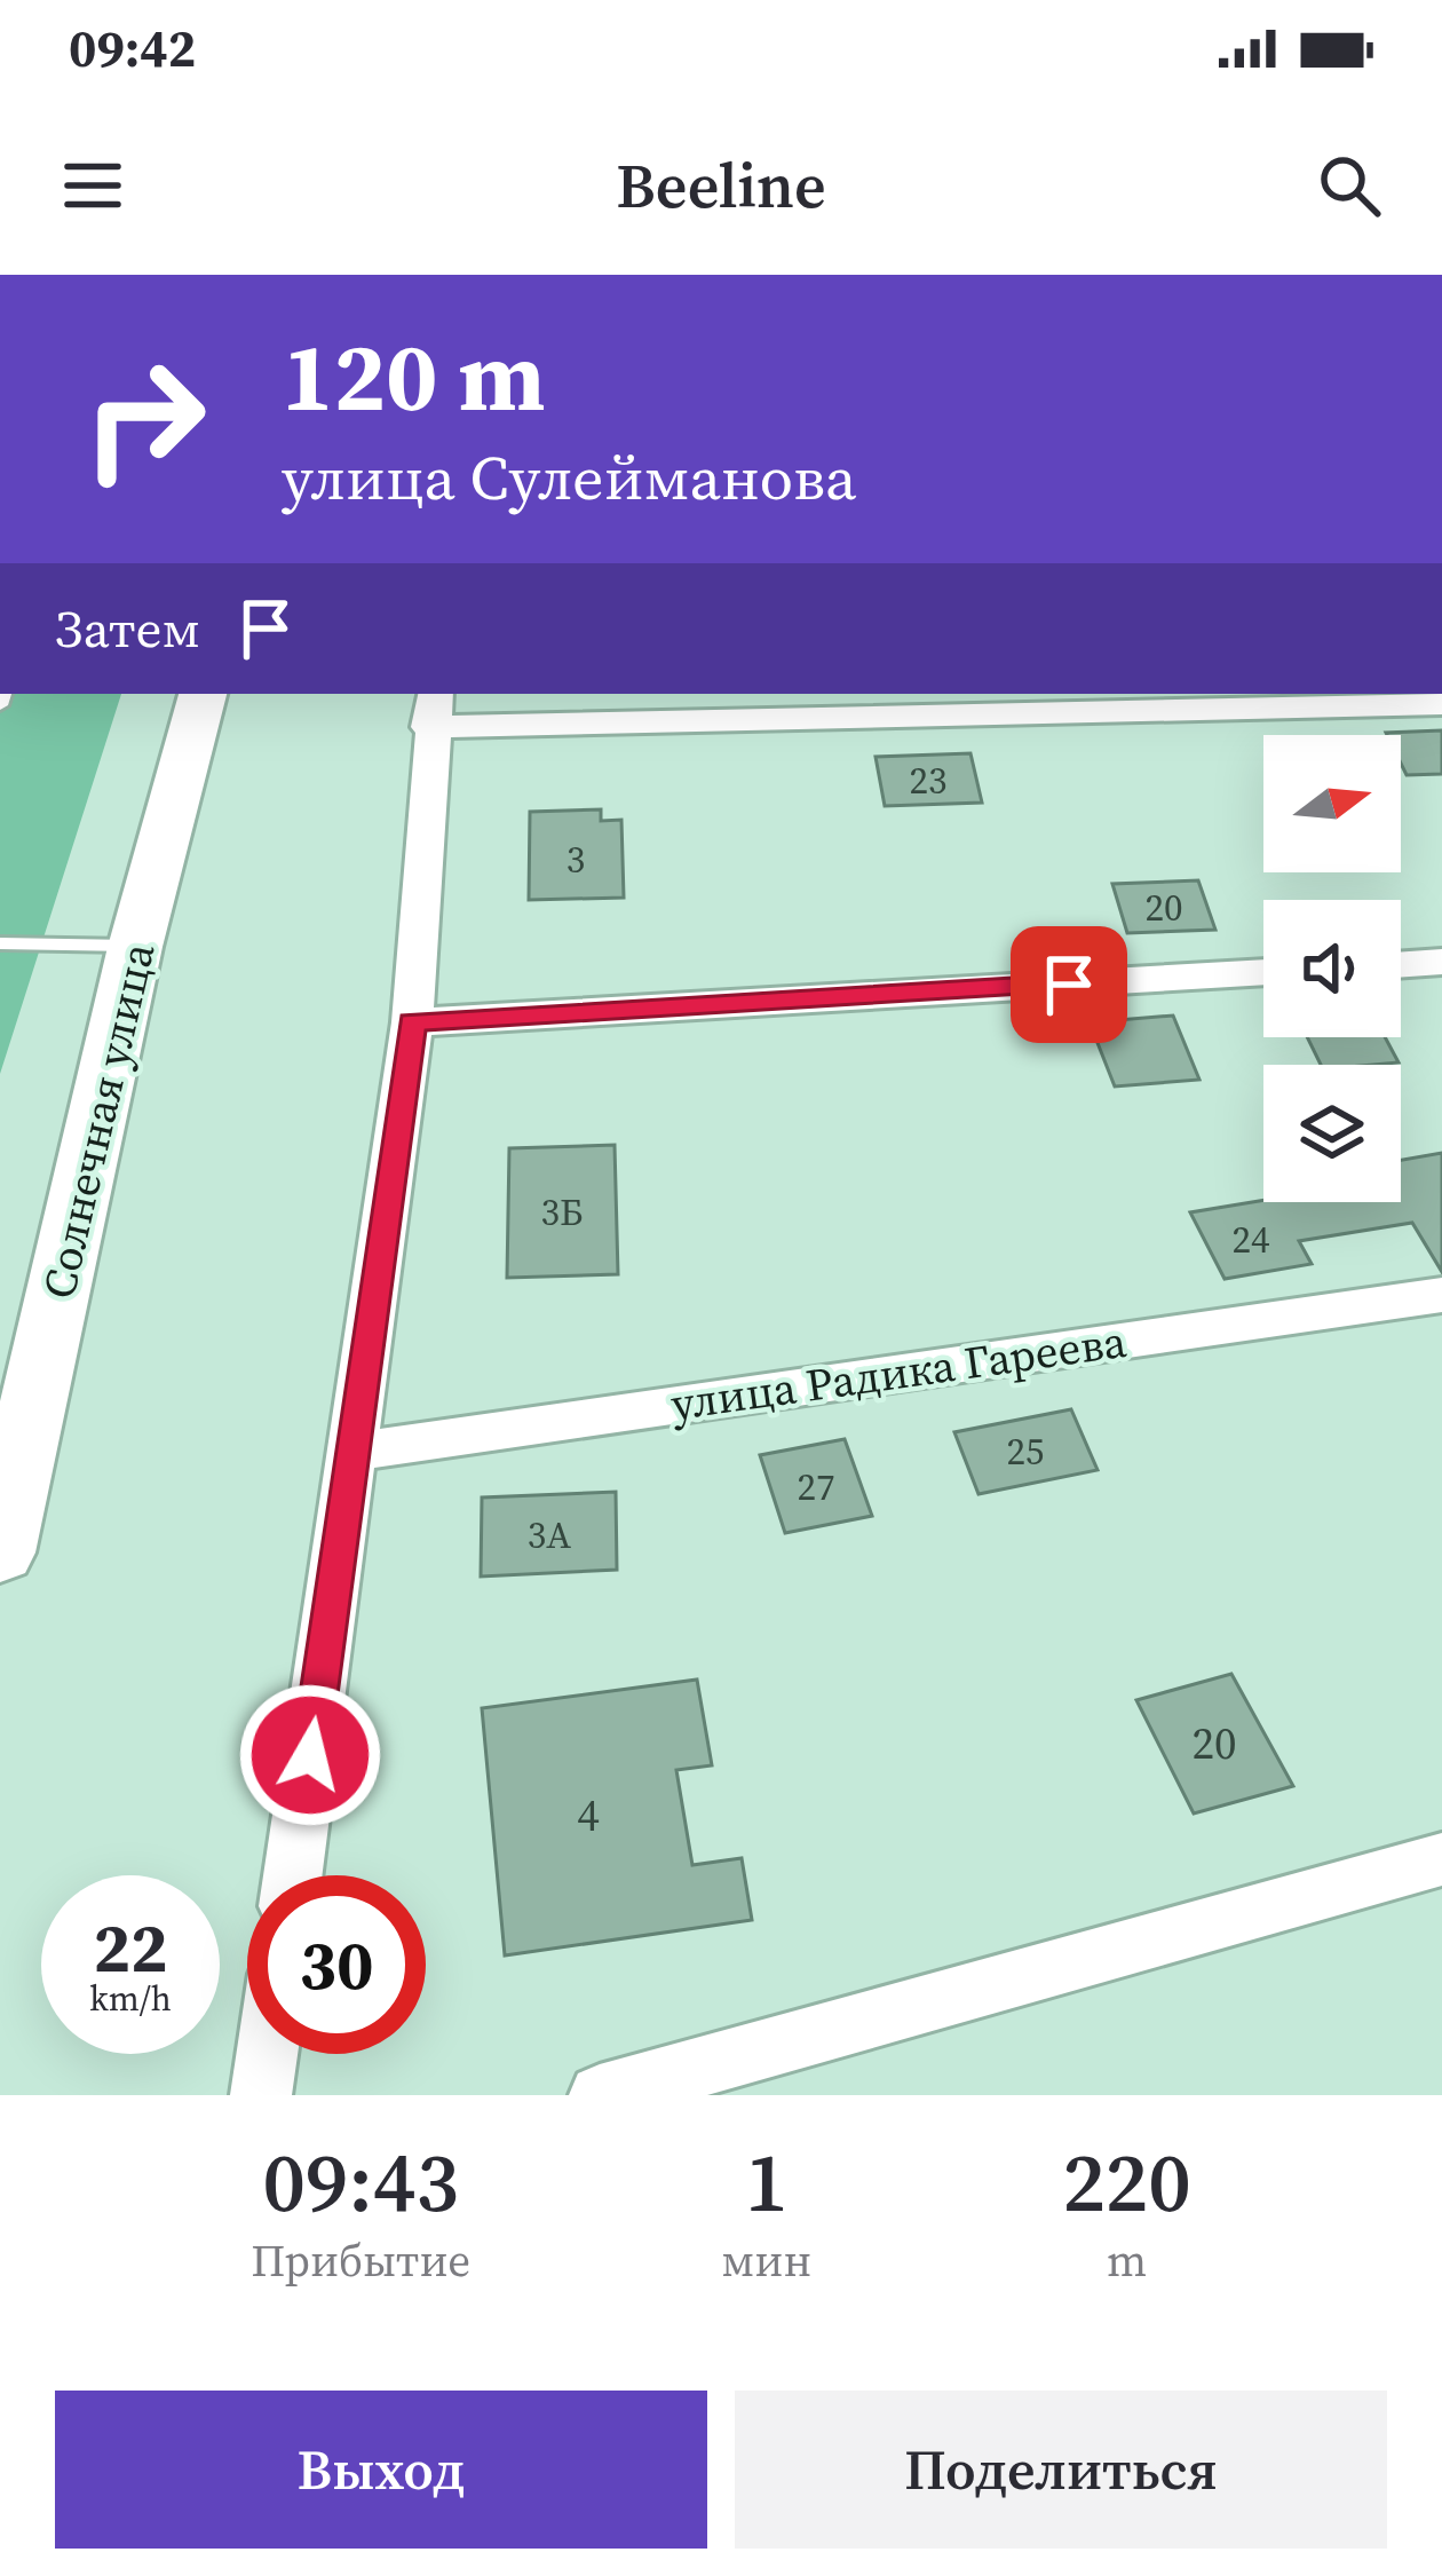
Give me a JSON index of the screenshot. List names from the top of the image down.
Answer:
{
  "streets": {
    "main road": ["Солнечная улица"],
    "street": ["улица Радика Гареева"]
  },
  "house_numbers": [
    "23",
    "3",
    "20",
    "3Б",
    "24",
    "25",
    "27",
    "3А",
    "20",
    "4"
  ],
  "north": "right",
  "page": {
    "status": "09:42",
    "header": "Beeline",
    "turn": ["120 m", "улица Сулейманова"],
    "then": "Затем",
    "speed": "22 km/h",
    "limit": "30",
    "eta": [
      "09:43",
      "Прибытие",
      "1",
      "мин",
      "220",
      "m"
    ],
    "buttons": ["Выход", "Поделиться"]
  }
}
